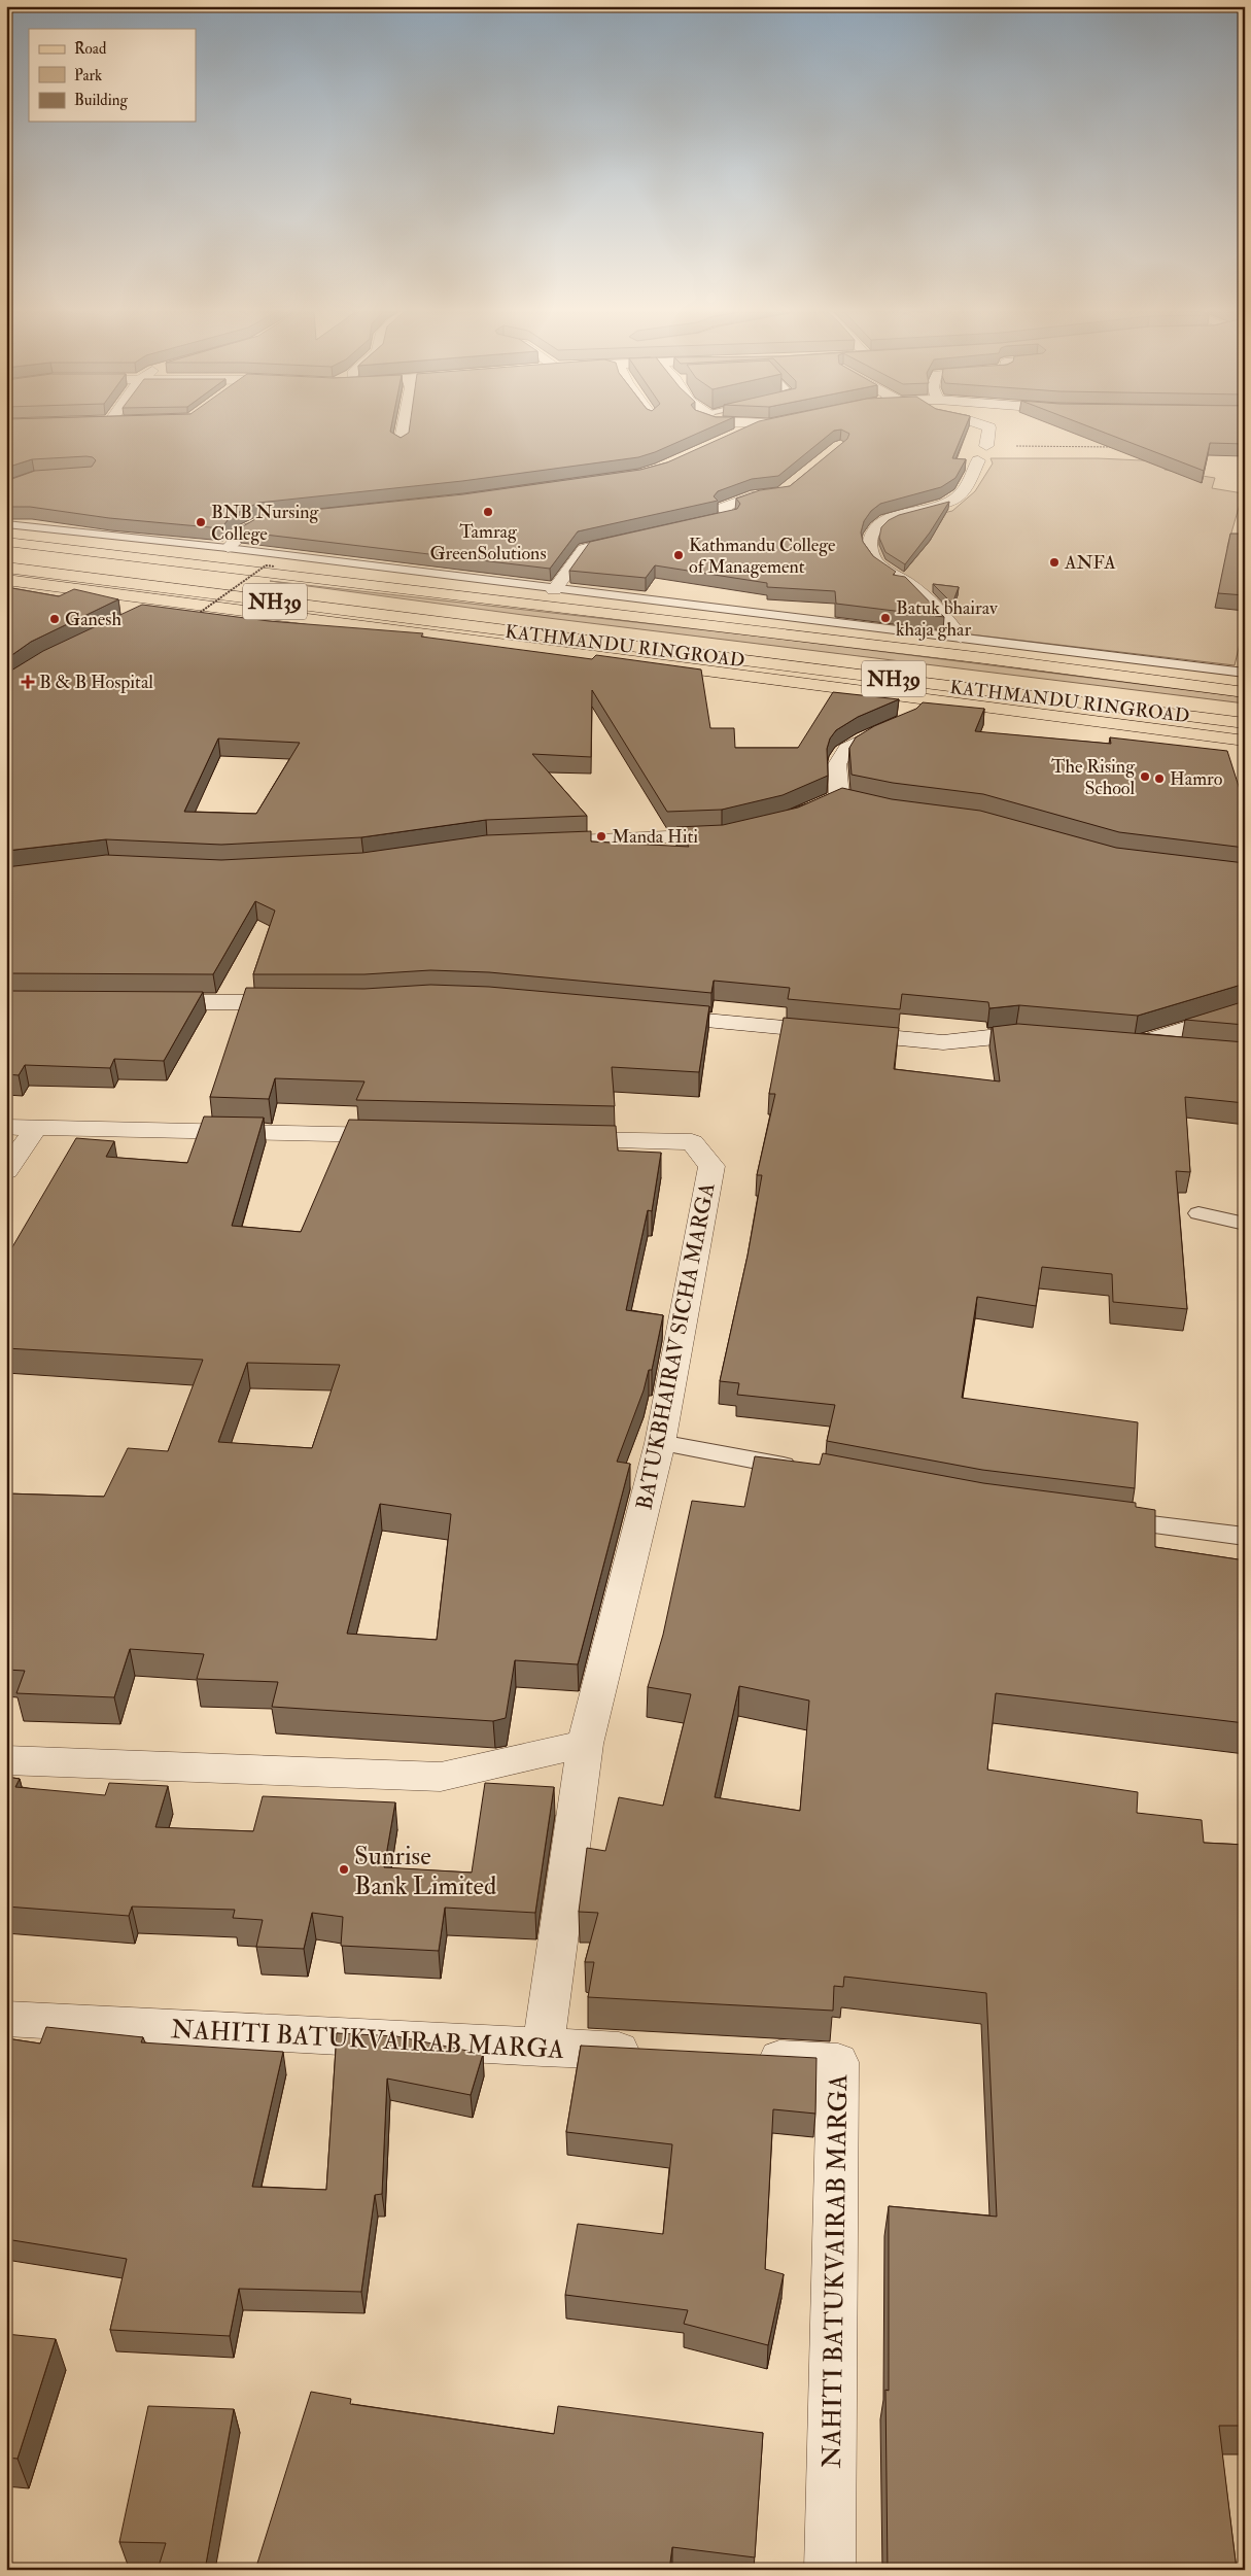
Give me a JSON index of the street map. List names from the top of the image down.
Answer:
{
  "streets": {
    "main road": ["NH39", "KATHMANDU RINGROAD"],
    "street": ["BATUKBHAIRAV SICHA MARGA", "NAHITI BATUKVAIRAB MARGA"]
  },
  "crossings": [
    ["BATUKBHAIRAV SICHA MARGA", "NAHITI BATUKVAIRAB MARGA"]
  ],
  "places": {
    "other": [
      "Tamrag GreenSolutions",
      "BNB Nursing College",
      "Kathmandu College of Management",
      "ANFA",
      "Batuk bhairav khaja ghar",
      "Ganesh",
      "The Rising School",
      "Hamro",
      "Manda Hiti",
      "Sunrise Bank Limited"
    ],
    "health": ["B & B Hospital"]
  },
  "legend": ["Road", "Park", "Building"]
}
